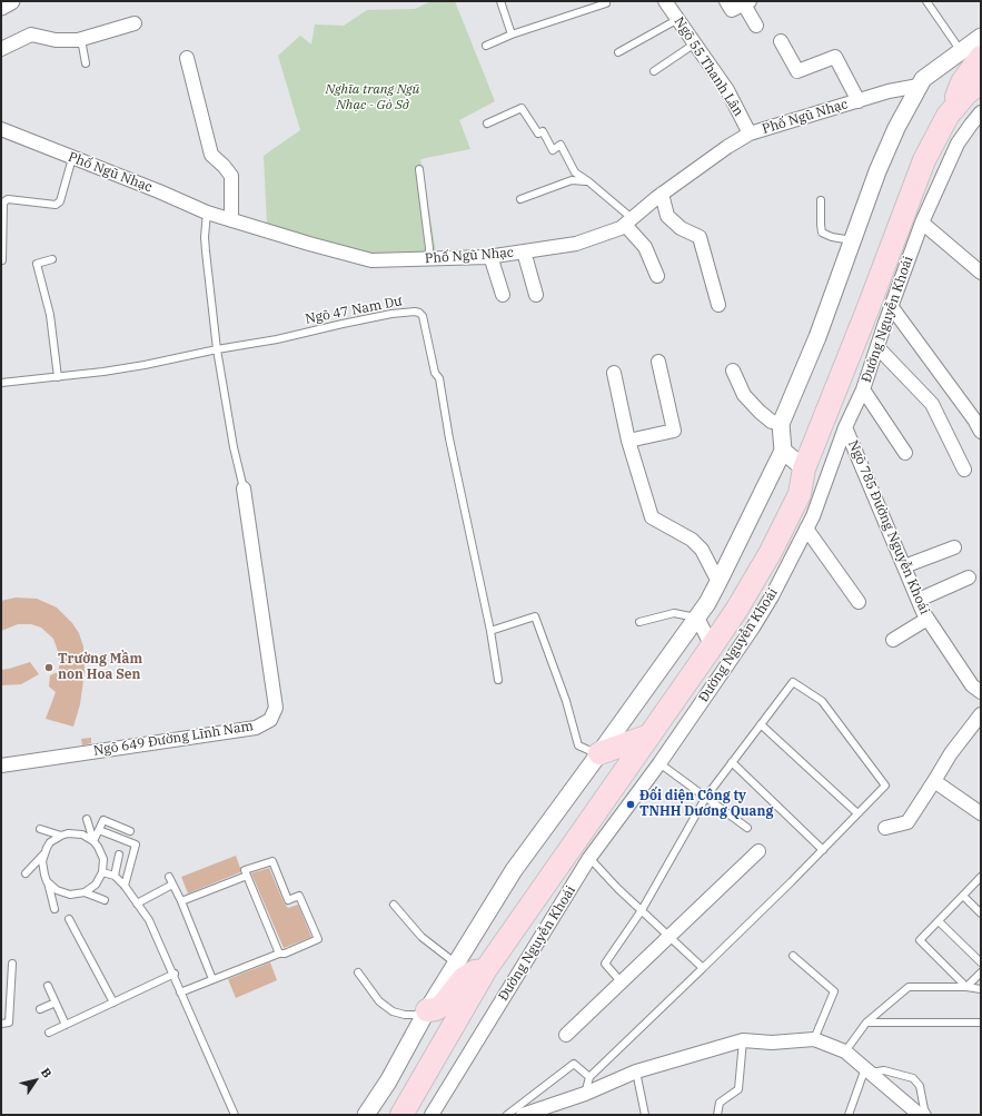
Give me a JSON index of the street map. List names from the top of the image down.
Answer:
{
  "streets": {
    "main road": ["Đường Nguyễn Khoái"],
    "street": [
      "Ngõ 55 Thanh Lân",
      "Phố Ngũ Nhạc",
      "Ngõ 785 Đường Nguyễn Khoái",
      "Ngõ 649 Đường Lĩnh Nam"
    ],
    "lane": ["Ngõ 47 Nam Dư"]
  },
  "crossings": [
    ["Ngõ 55 Thanh Lân", "Phố Ngũ Nhạc"],
    ["Đường Nguyễn Khoái", "Ngõ 785 Đường Nguyễn Khoái"]
  ],
  "parks": ["Nghĩa trang Ngũ Nhạc - Gò Sở"],
  "places": ["Trường Mầm non Hoa Sen", "Đối diện Công ty TNHH Dương Quang"],
  "north": "top right"
}
